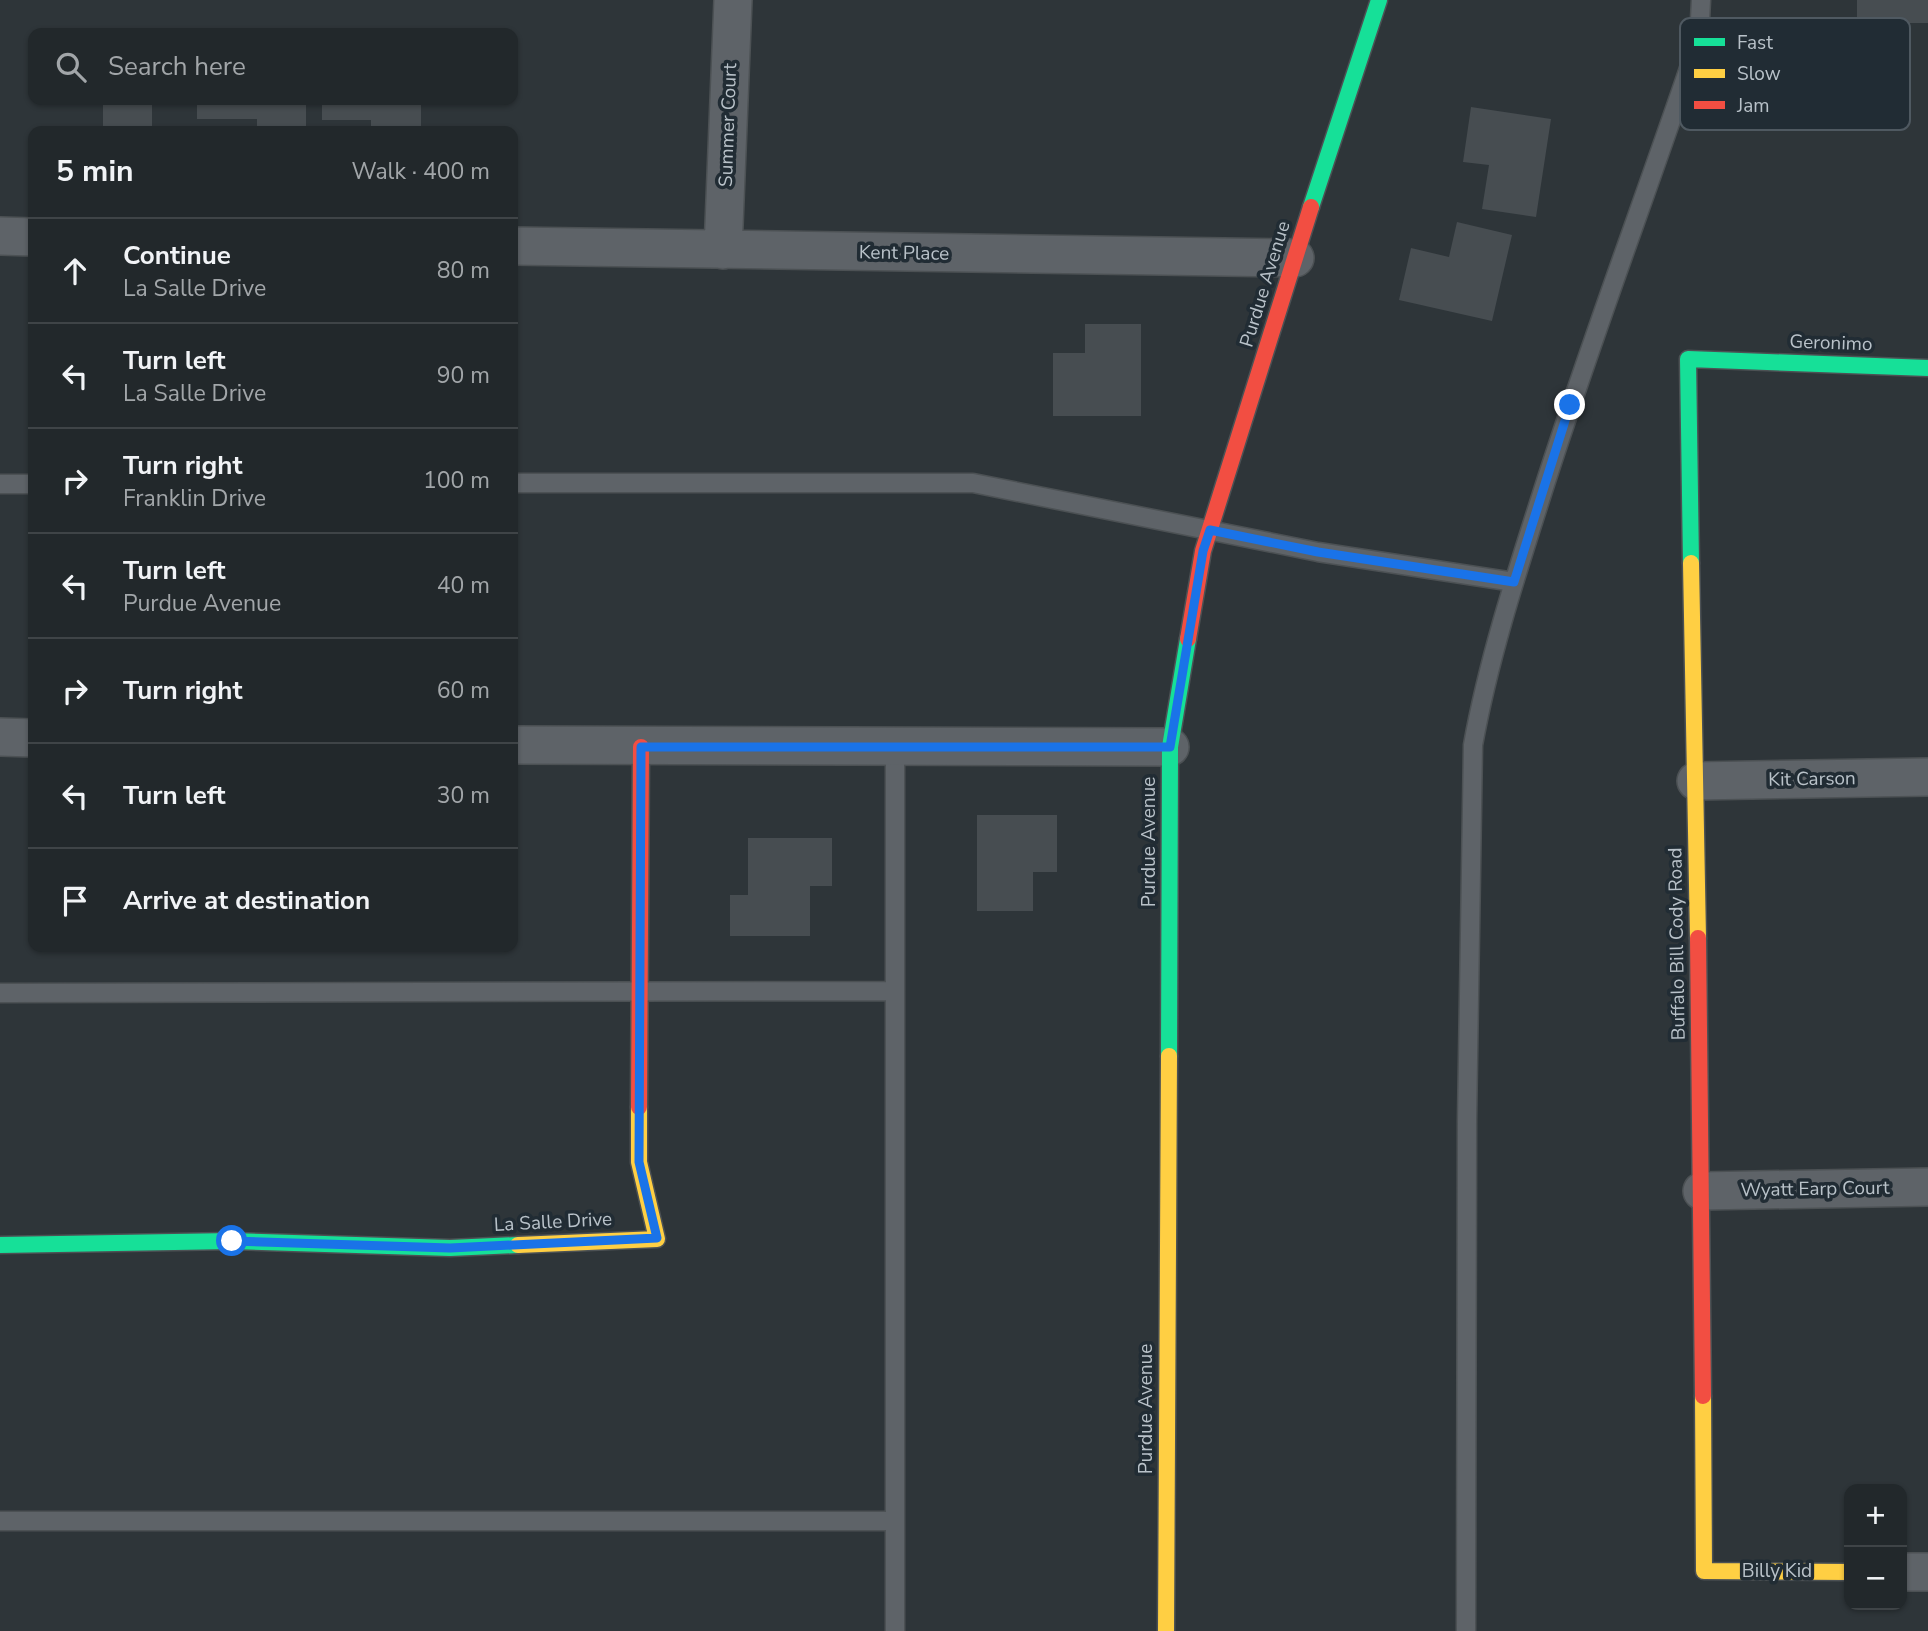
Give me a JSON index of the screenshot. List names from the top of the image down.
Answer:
{
  "streets": {
    "street": [
      "Summer Court",
      "Kent Place",
      "Purdue Avenue",
      "Geronimo",
      "Kit Carson",
      "Buffalo Bill Cody Road",
      "Wyatt Earp Court",
      "La Salle Drive",
      "Billy Kid"
    ]
  },
  "crossings": [
    ["Summer Court", "Kent Place"],
    ["Kent Place", "Purdue Avenue"],
    ["Geronimo", "Buffalo Bill Cody Road"],
    ["Kit Carson", "Buffalo Bill Cody Road"],
    ["Buffalo Bill Cody Road", "Wyatt Earp Court"],
    ["Buffalo Bill Cody Road", "Billy Kid"]
  ],
  "legend": ["Fast", "Slow", "Jam"],
  "page": {
    "search": "Search here",
    "heading": ["5 min", "Walk · 400 m"],
    "list": [
      ["Continue", "La Salle Drive", "80 m"],
      ["Turn left", "La Salle Drive", "90 m"],
      ["Turn right", "Franklin Drive", "100 m"],
      ["Turn left", "Purdue Avenue", "40 m"],
      ["Turn right", "60 m"],
      ["Turn left", "30 m"],
      "Arrive at destination"
    ],
    "map_buttons": ["+", "−"]
  }
}
